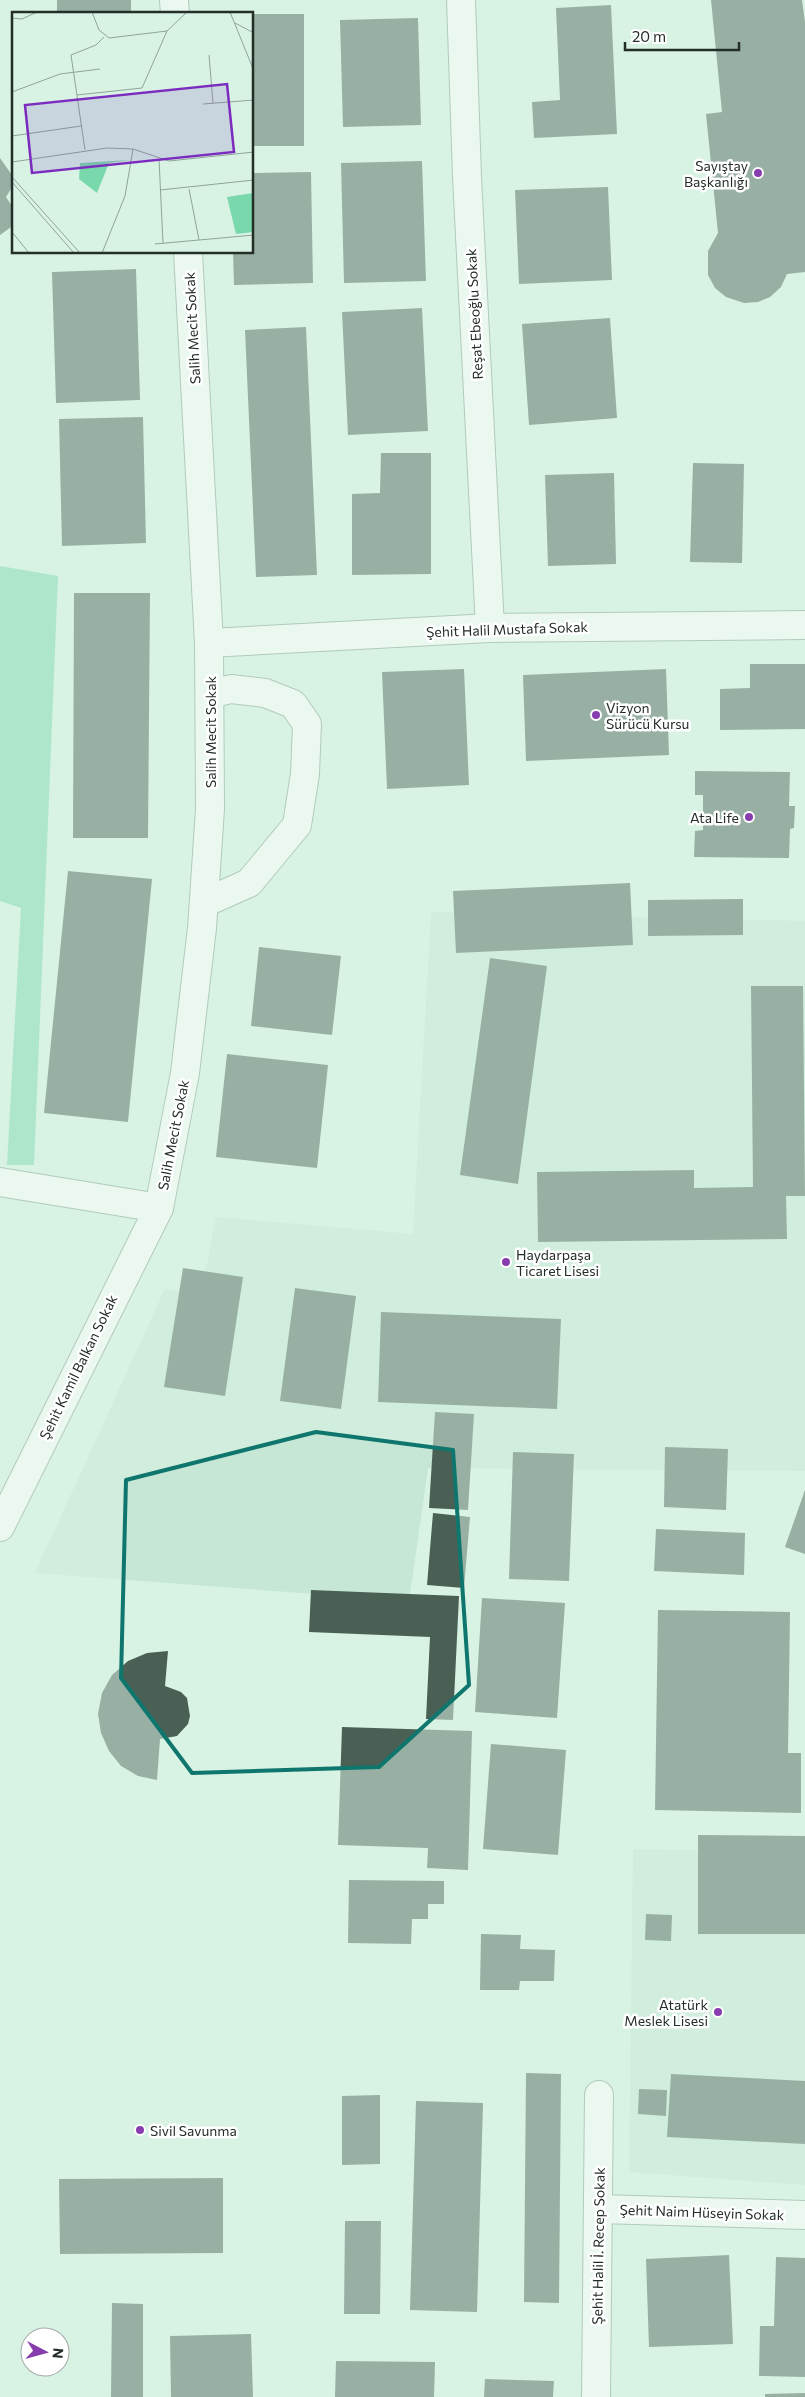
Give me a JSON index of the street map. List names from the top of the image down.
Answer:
{
  "streets": {
    "street": [
      "Reşat Ebeoğlu Sokak",
      "Salih Mecit Sokak",
      "Şehit Halil Mustafa Sokak",
      "Şehit Kamil Balkan Sokak",
      "Şehit Naim Hüseyin Sokak",
      "Şehit Halil İ. Recep Sokak"
    ]
  },
  "crossings": [
    ["Reşat Ebeoğlu Sokak", "Şehit Halil Mustafa Sokak"],
    ["Salih Mecit Sokak", "Şehit Halil Mustafa Sokak"],
    ["Salih Mecit Sokak", "Şehit Kamil Balkan Sokak"],
    ["Şehit Naim Hüseyin Sokak", "Şehit Halil İ. Recep Sokak"]
  ],
  "places": [
    "Sayıştay Başkanlığı",
    "Vizyon Sürücü Kursu",
    "Ata Life",
    "Haydarpaşa Ticaret Lisesi",
    "Atatürk Meslek Lisesi",
    "Sivil Savunma"
  ],
  "scale_bar": "20 m",
  "north": "right"
}
